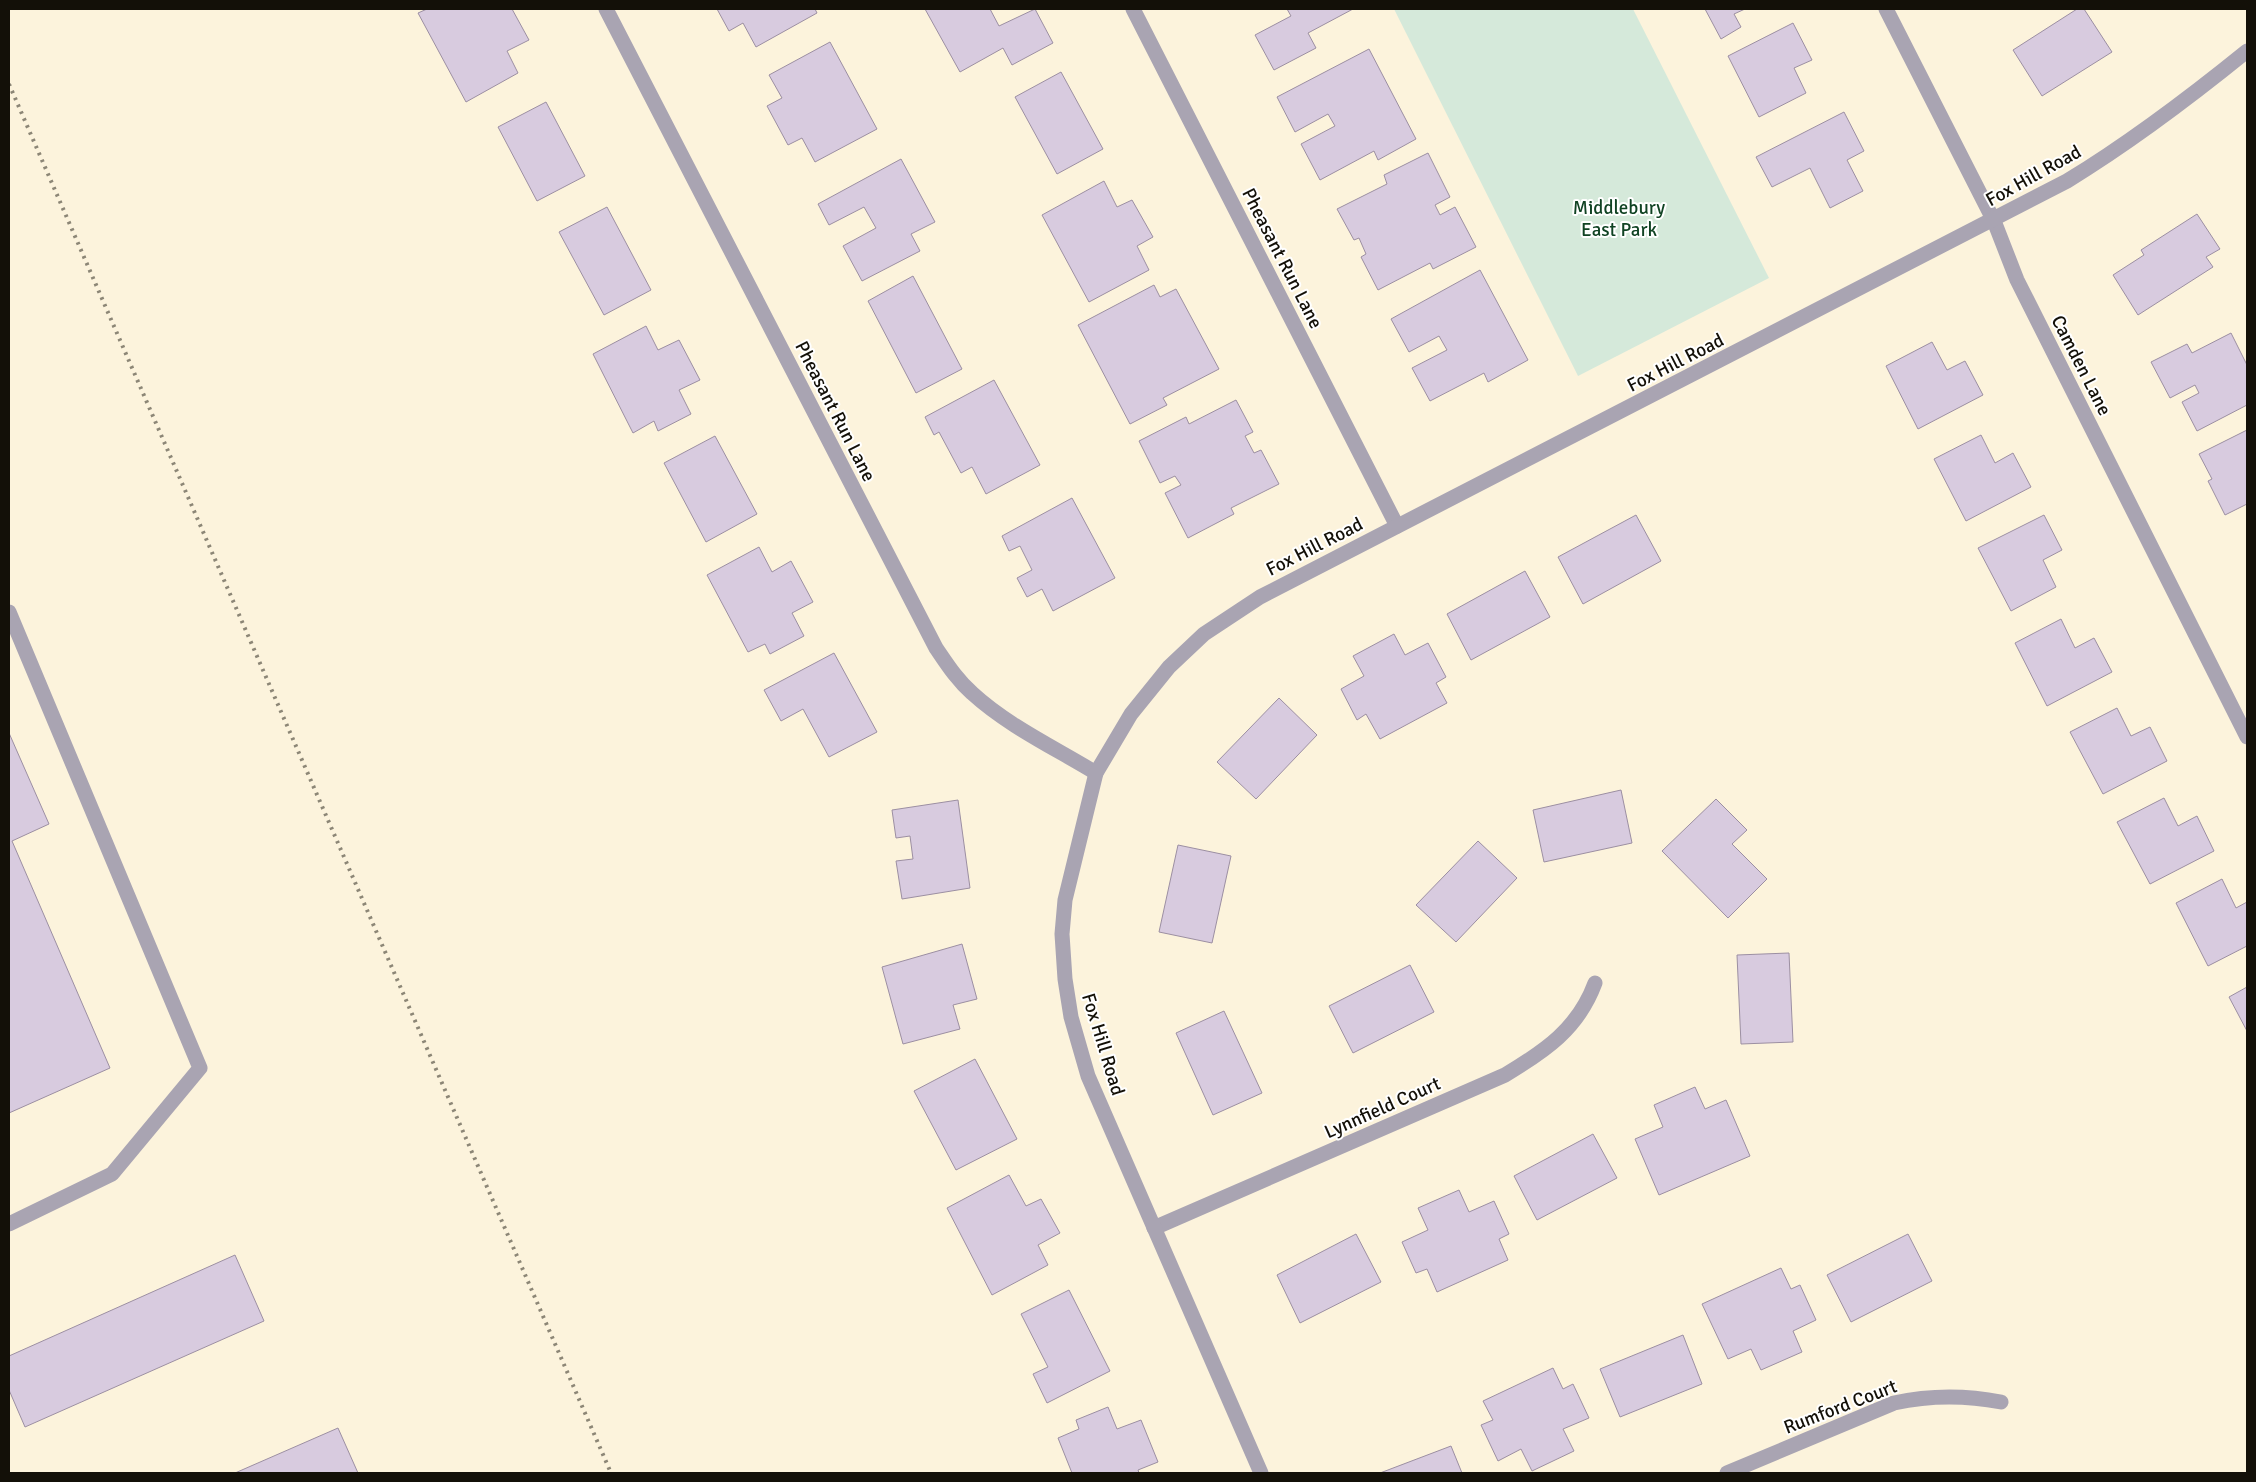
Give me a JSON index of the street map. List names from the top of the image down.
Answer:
{
  "streets": {
    "street": [
      "Fox Hill Road",
      "Pheasant Run Lane",
      "Camden Lane",
      "Lynnfield Court",
      "Rumford Court"
    ]
  },
  "crossings": [
    ["Fox Hill Road", "Pheasant Run Lane"],
    ["Fox Hill Road", "Camden Lane"],
    ["Fox Hill Road", "Lynnfield Court"]
  ],
  "parks": ["Middlebury East Park"]
}
